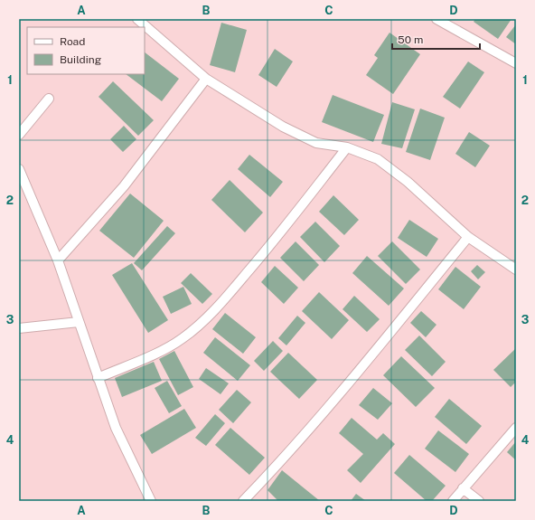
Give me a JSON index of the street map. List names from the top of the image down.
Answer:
{
  "legend": ["Road", "Building"],
  "scale_bar": "50 m",
  "grid": {
    "columns": [
      "A",
      "B",
      "C",
      "D"
    ],
    "rows": [
      "1",
      "2",
      "3",
      "4"
    ]
  }
}
